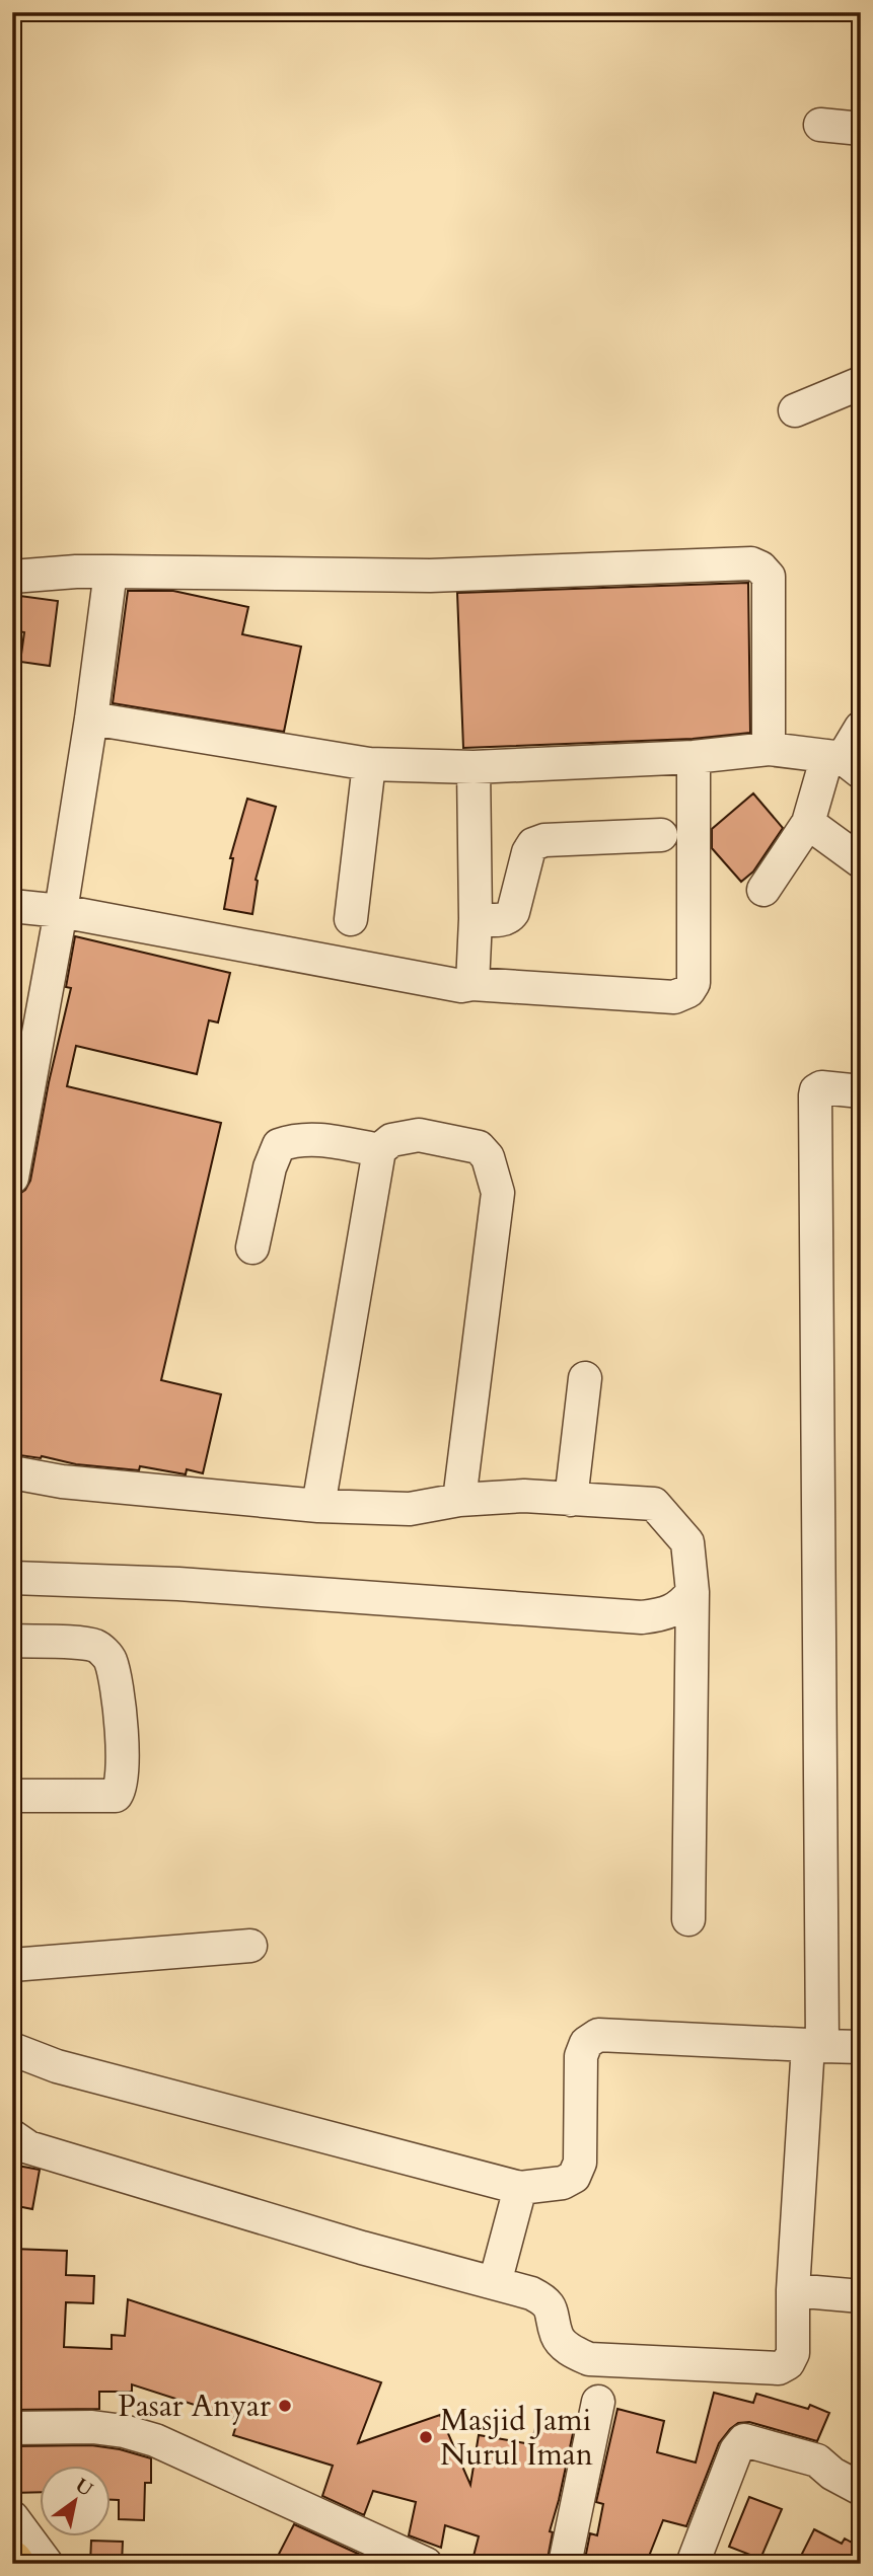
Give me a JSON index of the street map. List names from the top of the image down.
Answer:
{
  "places": ["Pasar Anyar", "Masjid Jami Nurul Iman"],
  "north": "top right"
}
